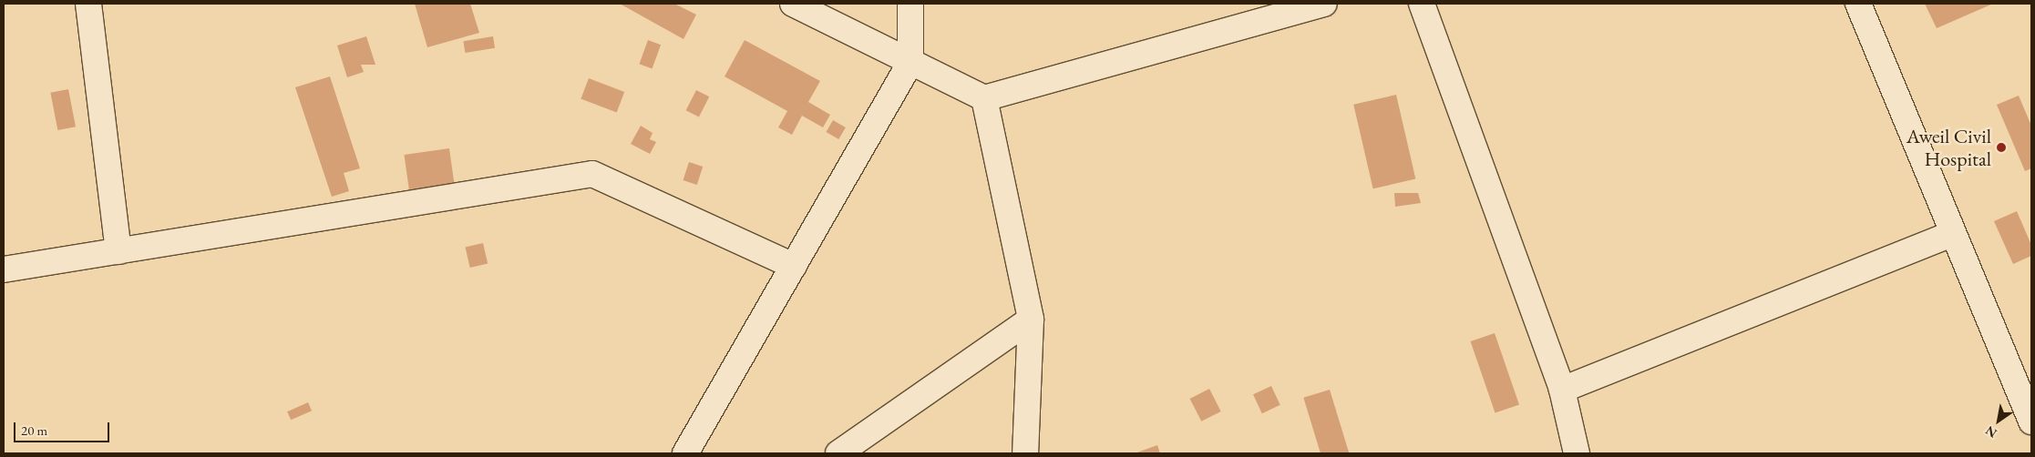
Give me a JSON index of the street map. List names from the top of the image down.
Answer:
{
  "places": ["Aweil Civil Hospital"],
  "scale_bar": "20 m",
  "north": "bottom left"
}
